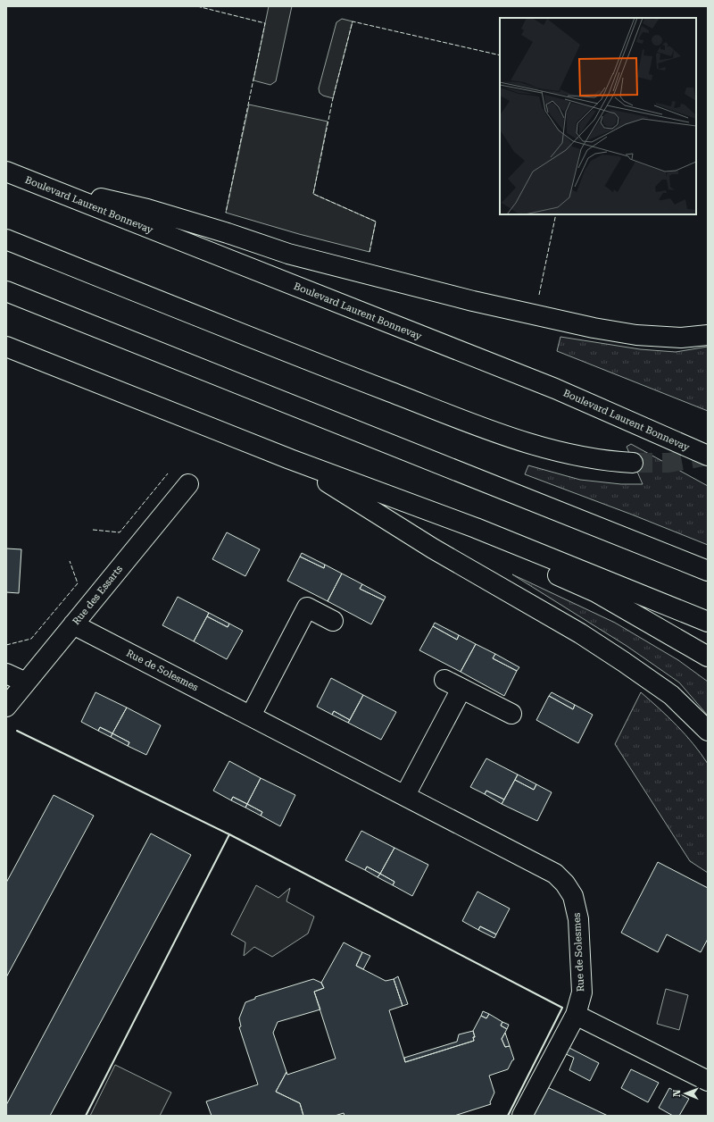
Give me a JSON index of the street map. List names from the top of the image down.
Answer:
{
  "streets": {
    "main road": ["Boulevard Laurent Bonnevay", "Rue des Essarts", "Rue de Solesmes"]
  },
  "crossings": [
    ["Rue des Essarts", "Rue de Solesmes"]
  ],
  "north": "left"
}
